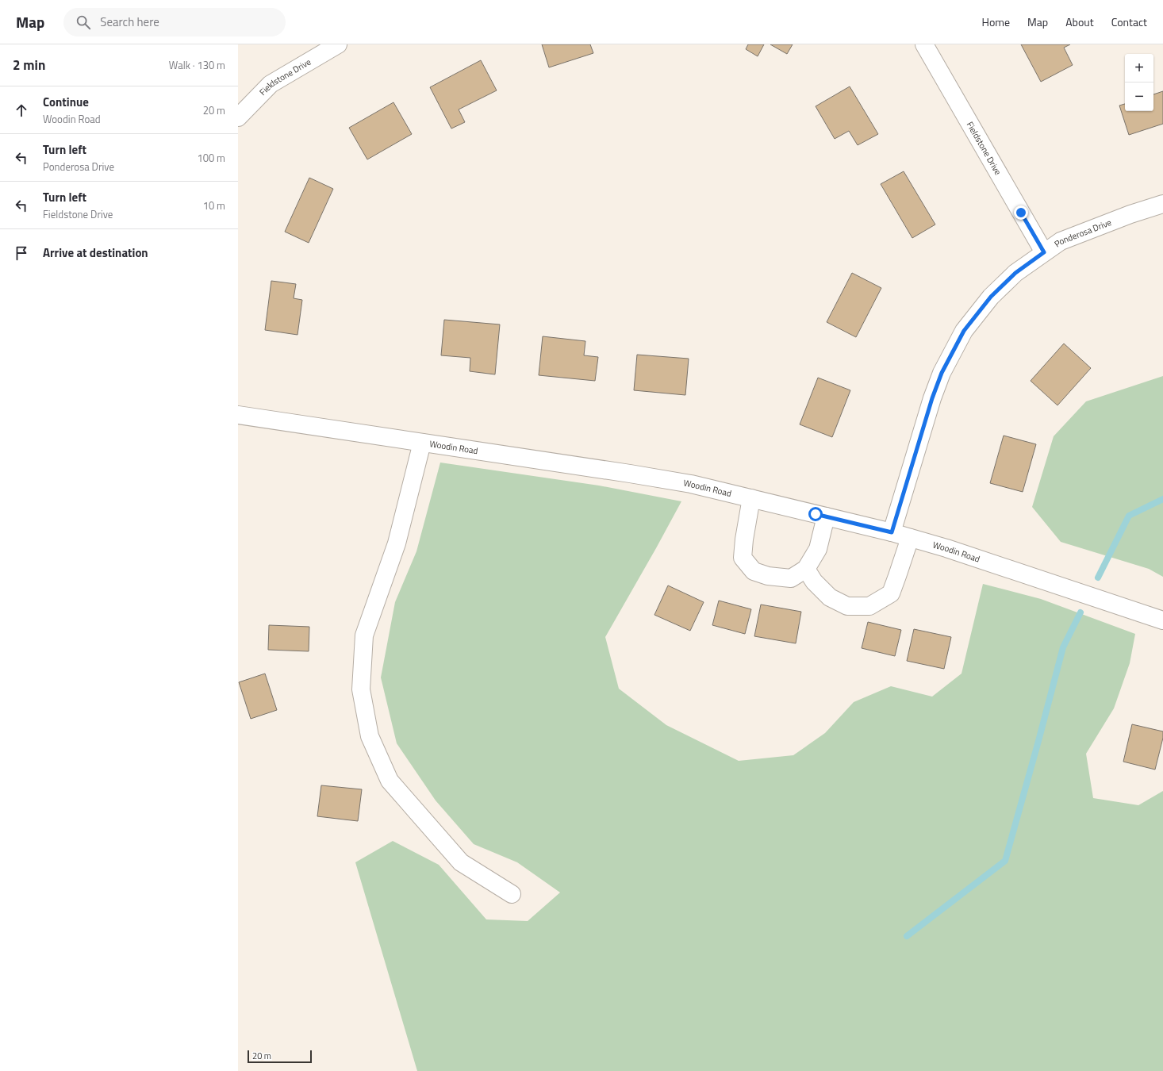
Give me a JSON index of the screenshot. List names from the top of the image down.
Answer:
{
  "streets": {
    "street": ["Fieldstone Drive", "Ponderosa Drive", "Woodin Road"]
  },
  "crossings": [
    ["Fieldstone Drive", "Ponderosa Drive"],
    ["Ponderosa Drive", "Woodin Road"]
  ],
  "scale_bar": "20 m",
  "page": {
    "header": "Map",
    "search": "Search here",
    "nav": [
      "Home",
      "Map",
      "About",
      "Contact"
    ],
    "heading": ["2 min", "Walk · 130 m"],
    "map_buttons": ["+", "−"],
    "list": [
      ["Continue", "Woodin Road", "20 m"],
      ["Turn left", "Ponderosa Drive", "100 m"],
      ["Turn left", "Fieldstone Drive", "10 m"],
      "Arrive at destination"
    ],
    "scale": "20 m"
  }
}
